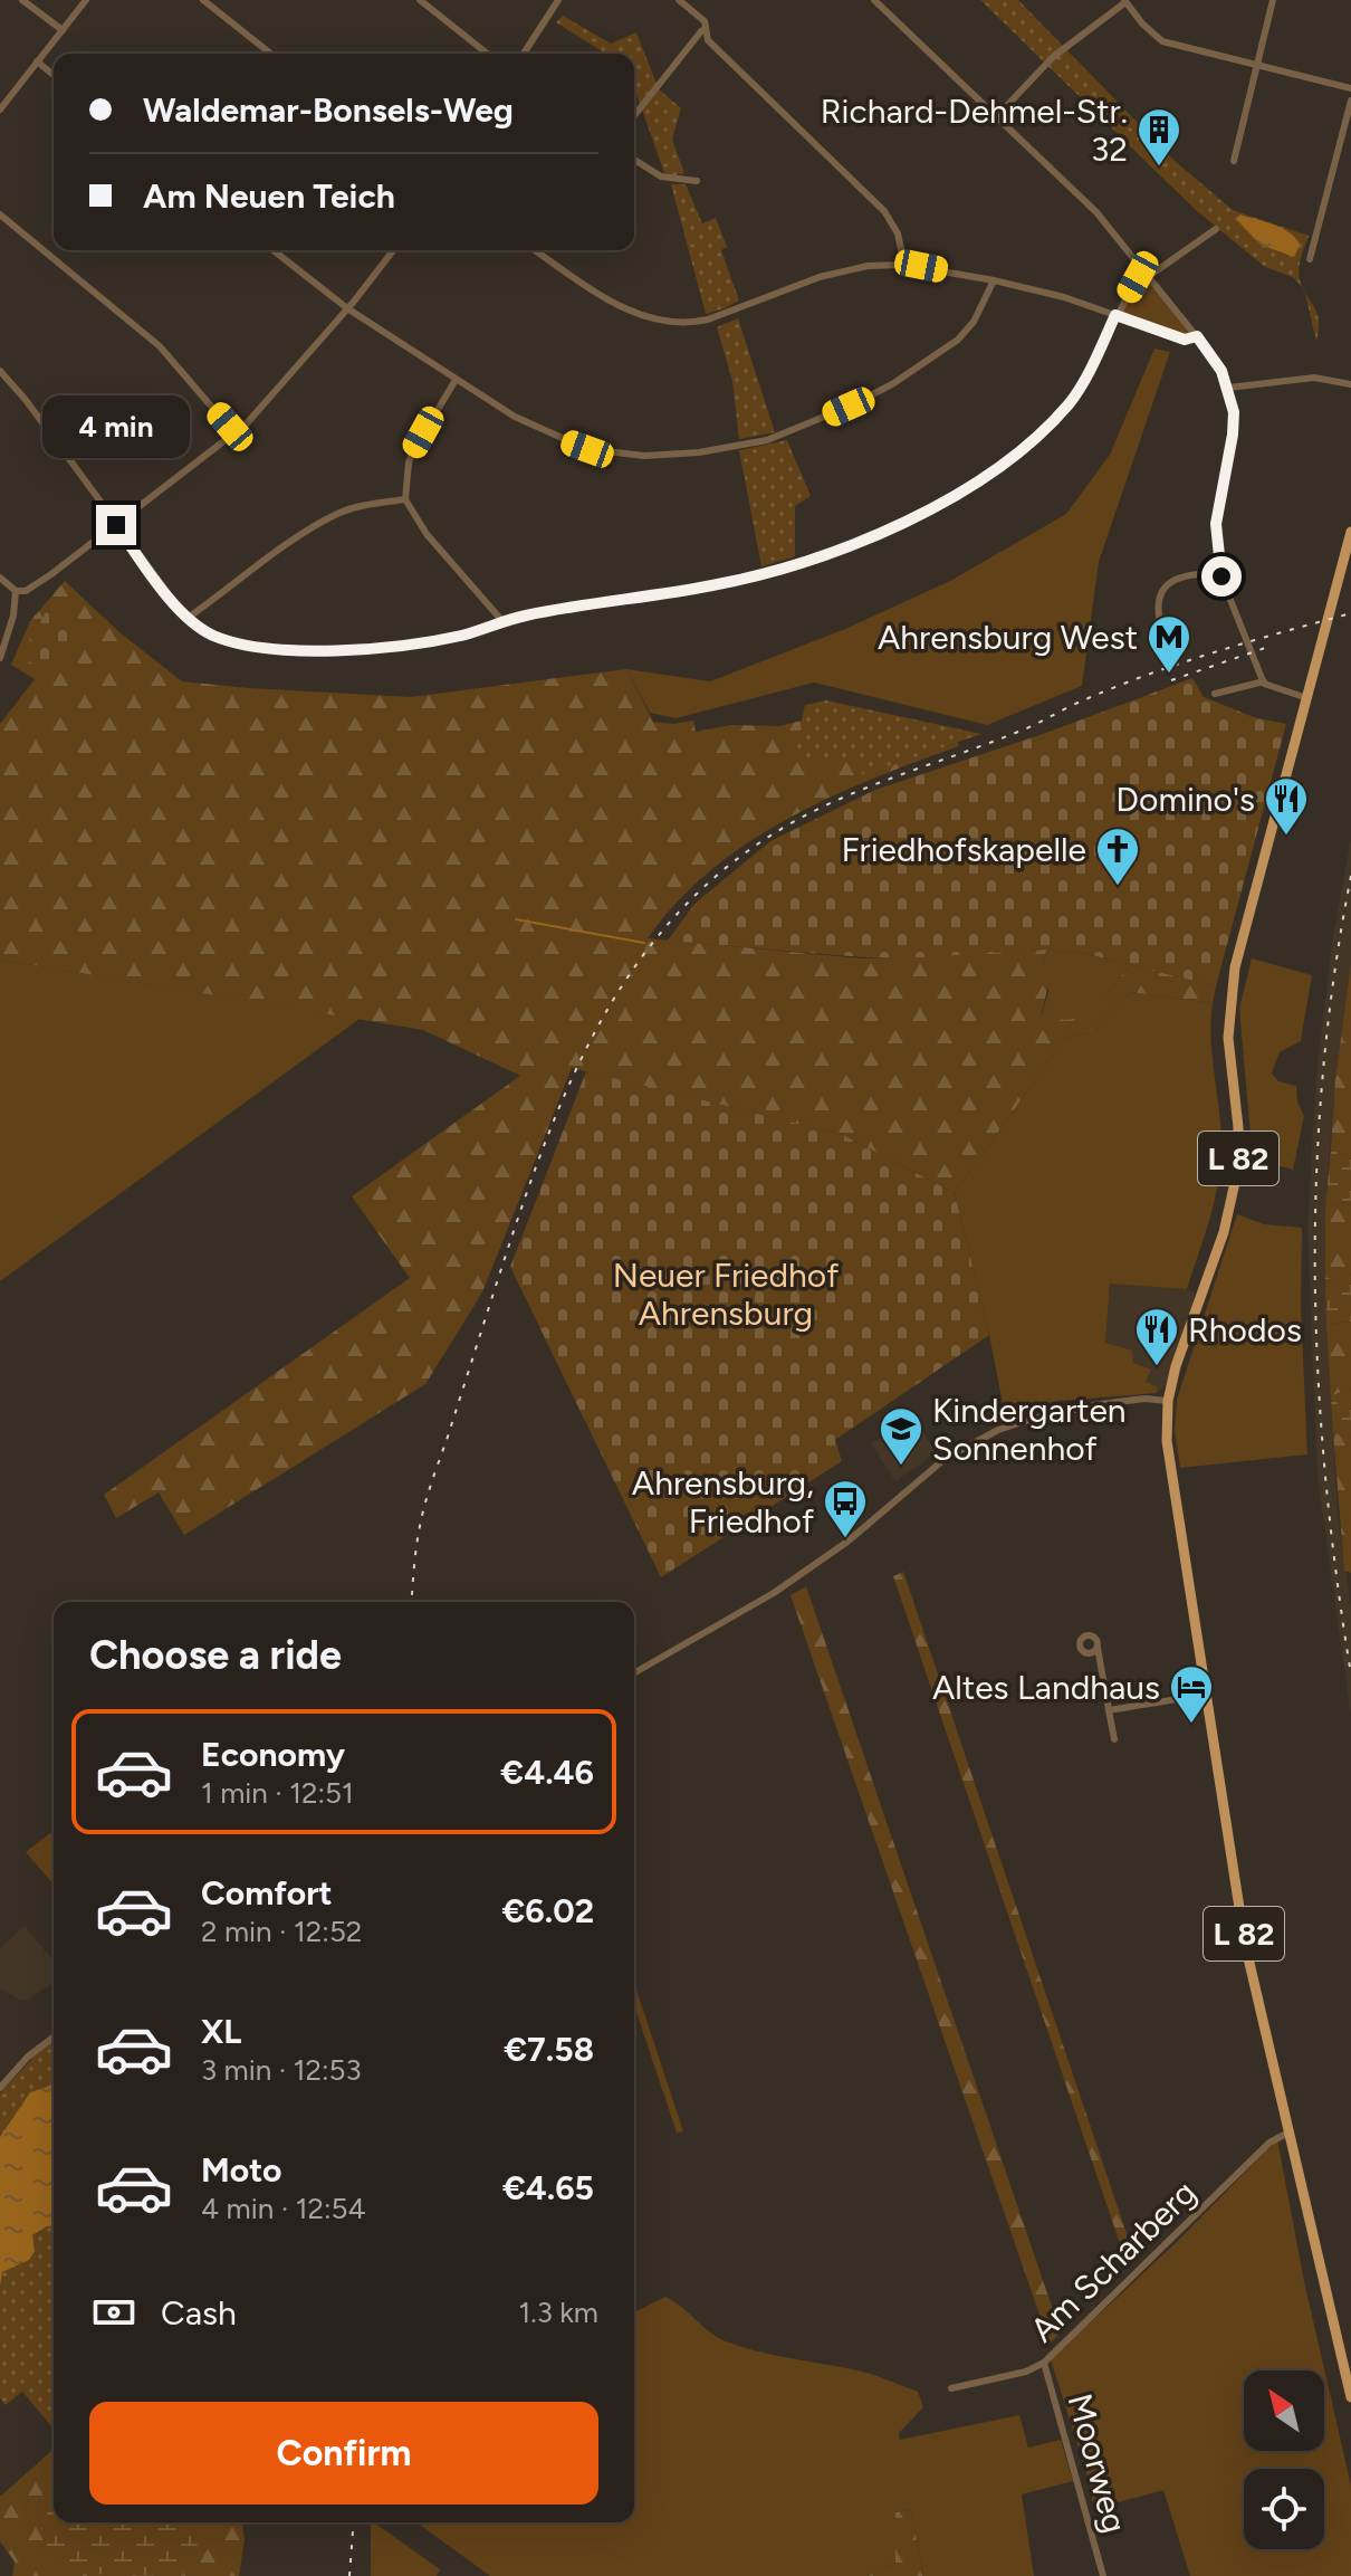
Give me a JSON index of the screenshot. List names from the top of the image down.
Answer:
{
  "streets": {
    "main road": ["L 82"],
    "street": ["Am Scharberg", "Moorweg"]
  },
  "crossings": [
    ["L 82", "Am Scharberg"],
    ["Am Scharberg", "Moorweg"]
  ],
  "parks": ["Neuer Friedhof Ahrensburg"],
  "places": {
    "building": ["Richard-Dehmel-Str. 32"],
    "metro station": ["Ahrensburg West"],
    "restaurant": ["Domino's", "Rhodos"],
    "church": ["Friedhofskapelle"],
    "school or university": ["Kindergarten Sonnenhof"],
    "bus stop": ["Ahrensburg, Friedhof"],
    "hotel": ["Altes Landhaus"]
  },
  "north": "top left",
  "page": {
    "banner": ["Waldemar-Bonsels-Weg", "Am Neuen Teich"],
    "bubble": "4 min",
    "heading": "Choose a ride",
    "list": [
      {
        "name": "Economy",
        "note": "1 min · 12:51",
        "value": "€4.46"
      },
      {
        "name": "Comfort",
        "note": "2 min · 12:52",
        "value": "€6.02"
      },
      {
        "name": "XL",
        "note": "3 min · 12:53",
        "value": "€7.58"
      },
      {
        "name": "Moto",
        "note": "4 min · 12:54",
        "value": "€4.65"
      }
    ],
    "pay": ["Cash", "1.3 km"],
    "buttons": "Confirm"
  }
}
